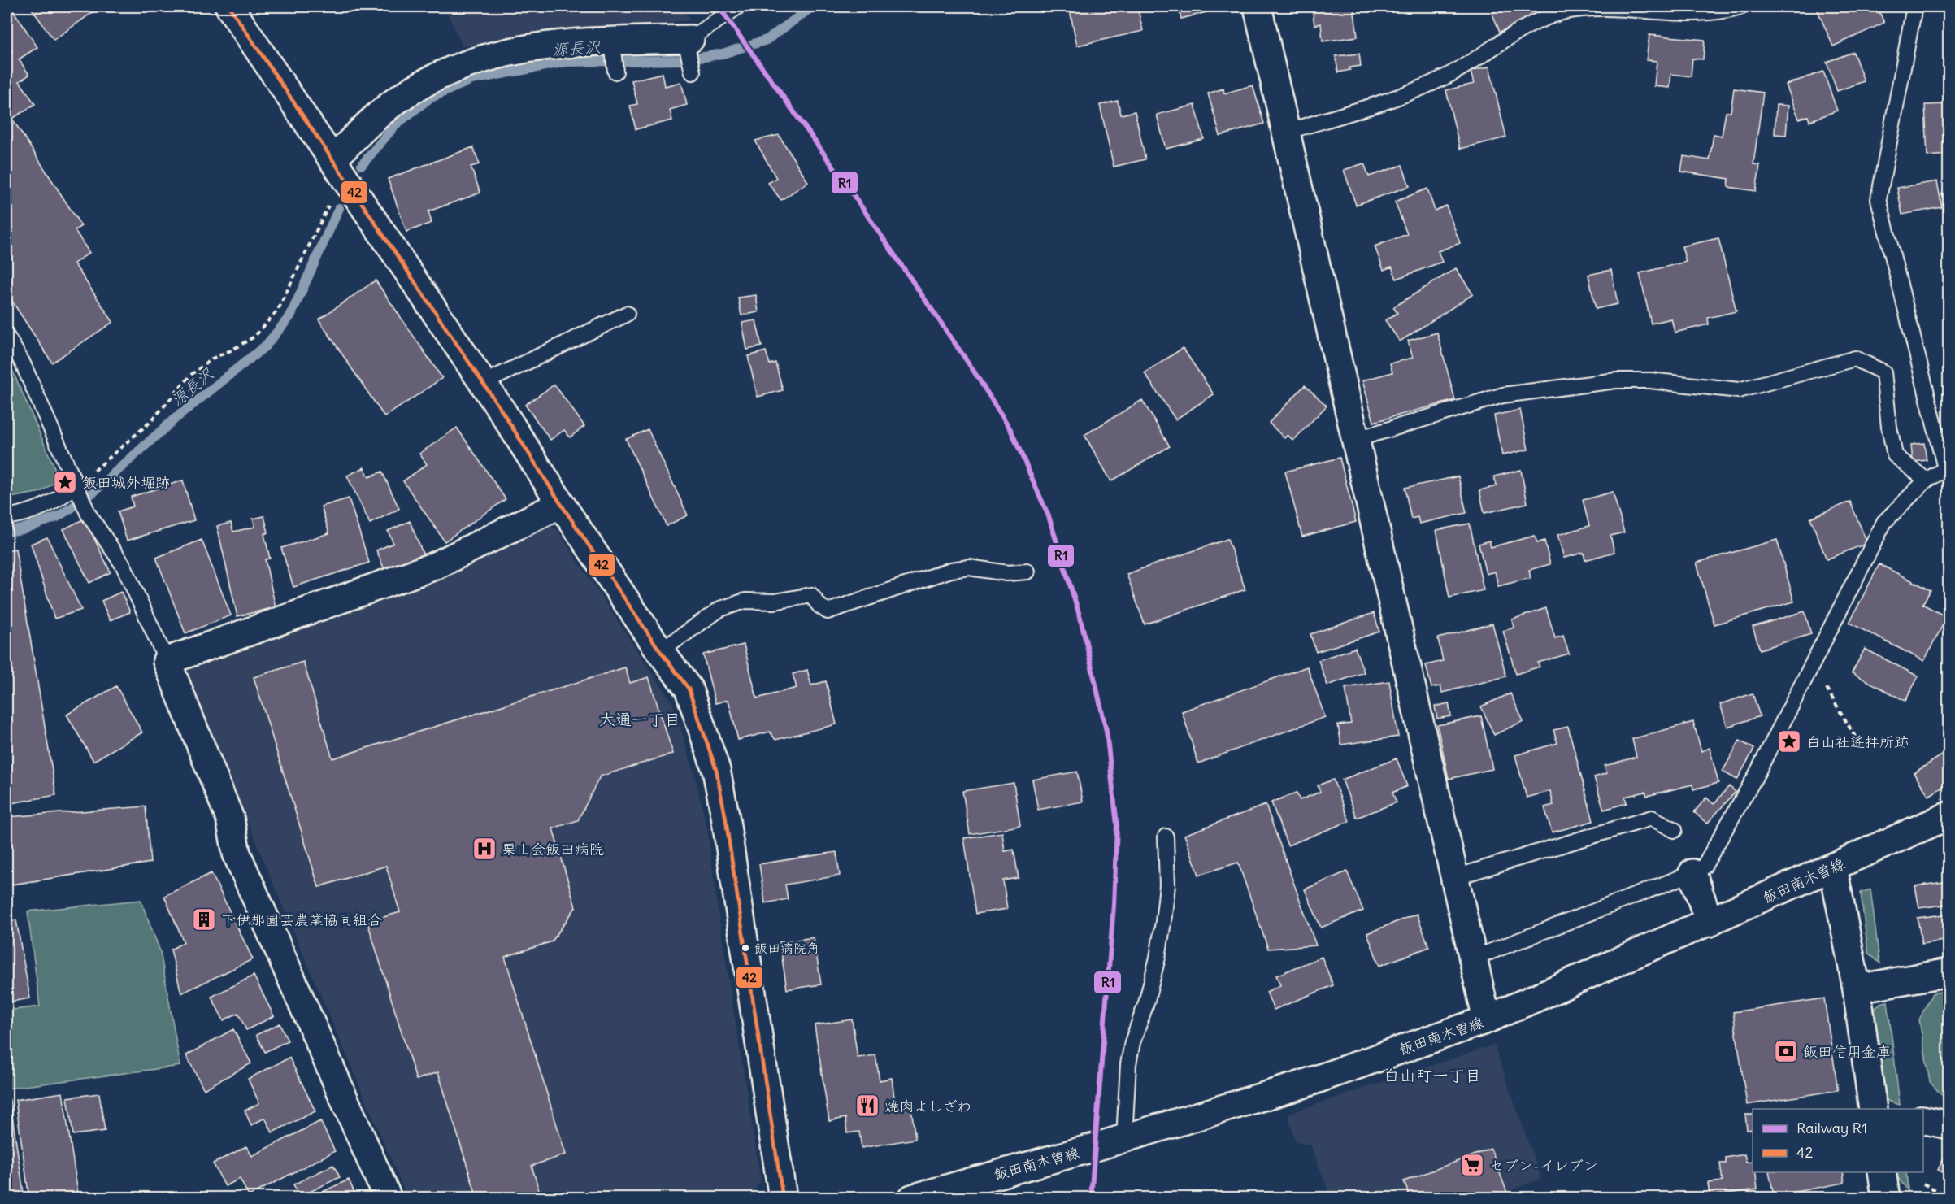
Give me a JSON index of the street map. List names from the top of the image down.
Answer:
{
  "streets": {
    "street": ["飯田南木曽線"]
  },
  "districts": ["大通一丁目", "白山町一丁目"],
  "water": ["源長沢"],
  "places": {
    "place": ["飯田城外堀跡", "白山社遙拝所跡"],
    "hospital": ["栗山会飯田病院"],
    "building": ["下伊那園芸農業協同組合"],
    "other": ["飯田病院角"],
    "bank": ["飯田信用金庫"],
    "restaurant": ["焼肉よしざわ"],
    "supermarket": ["セブン-イレブン"]
  },
  "lines": ["rail line R1", "transit line 42"],
  "legend": ["Railway R1", "42"]
}
